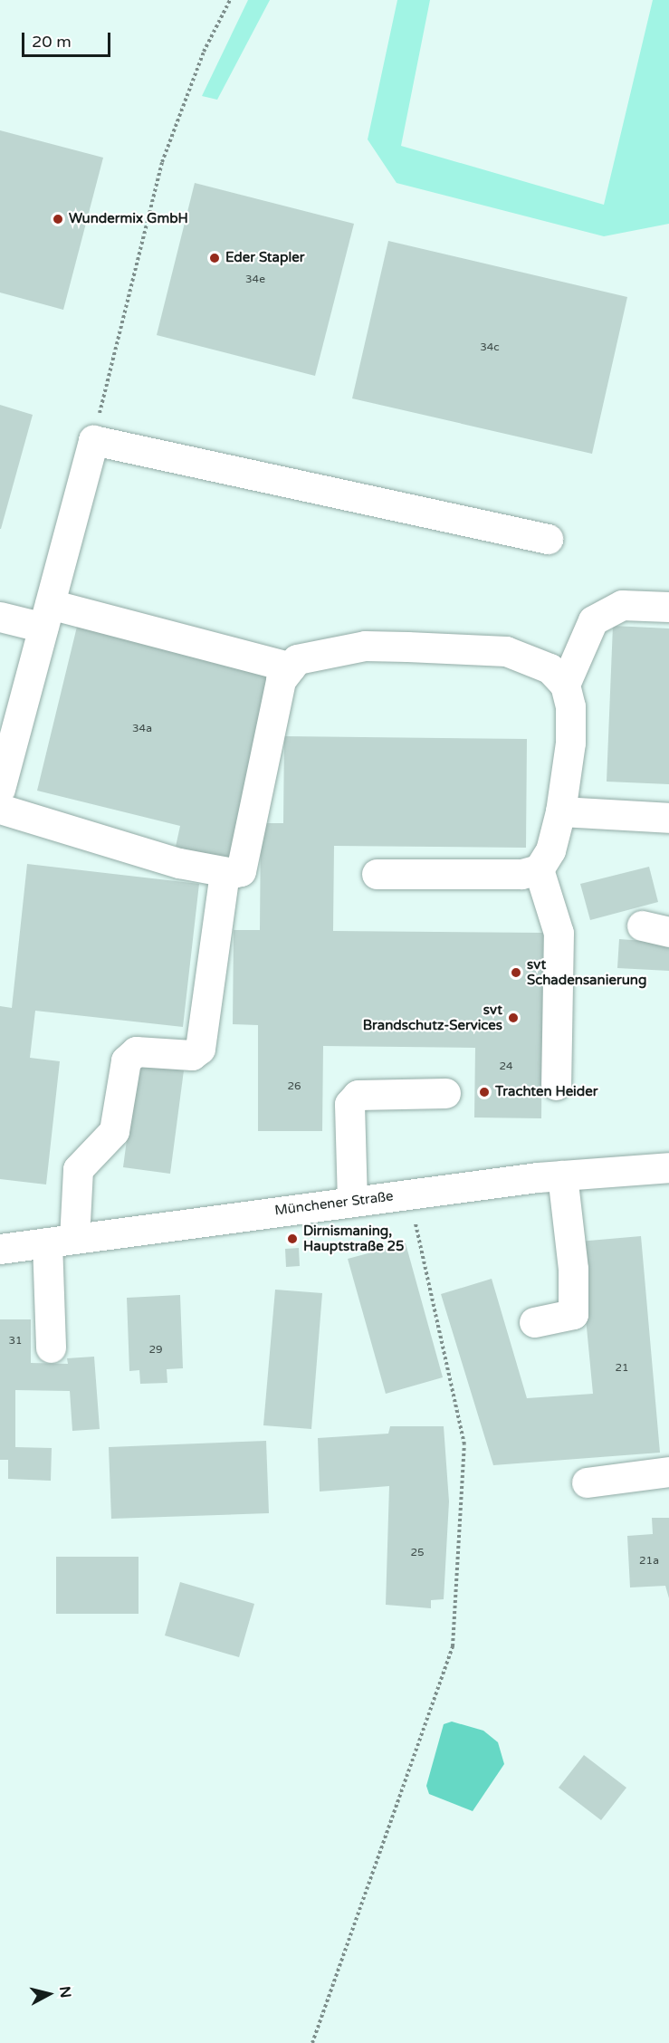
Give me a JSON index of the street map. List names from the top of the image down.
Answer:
{
  "streets": {
    "main road": ["Münchener Straße"]
  },
  "places": [
    "Wundermix GmbH",
    "Eder Stapler",
    "svt Schadensanierung",
    "svt Brandschutz-Services",
    "Trachten Heider",
    "Dirnismaning, Hauptstraße 25"
  ],
  "house_numbers": [
    "34e",
    "34c",
    "34a",
    "24",
    "26",
    "31",
    "29",
    "21",
    "25",
    "21a"
  ],
  "scale_bar": "20 m",
  "north": "right"
}
